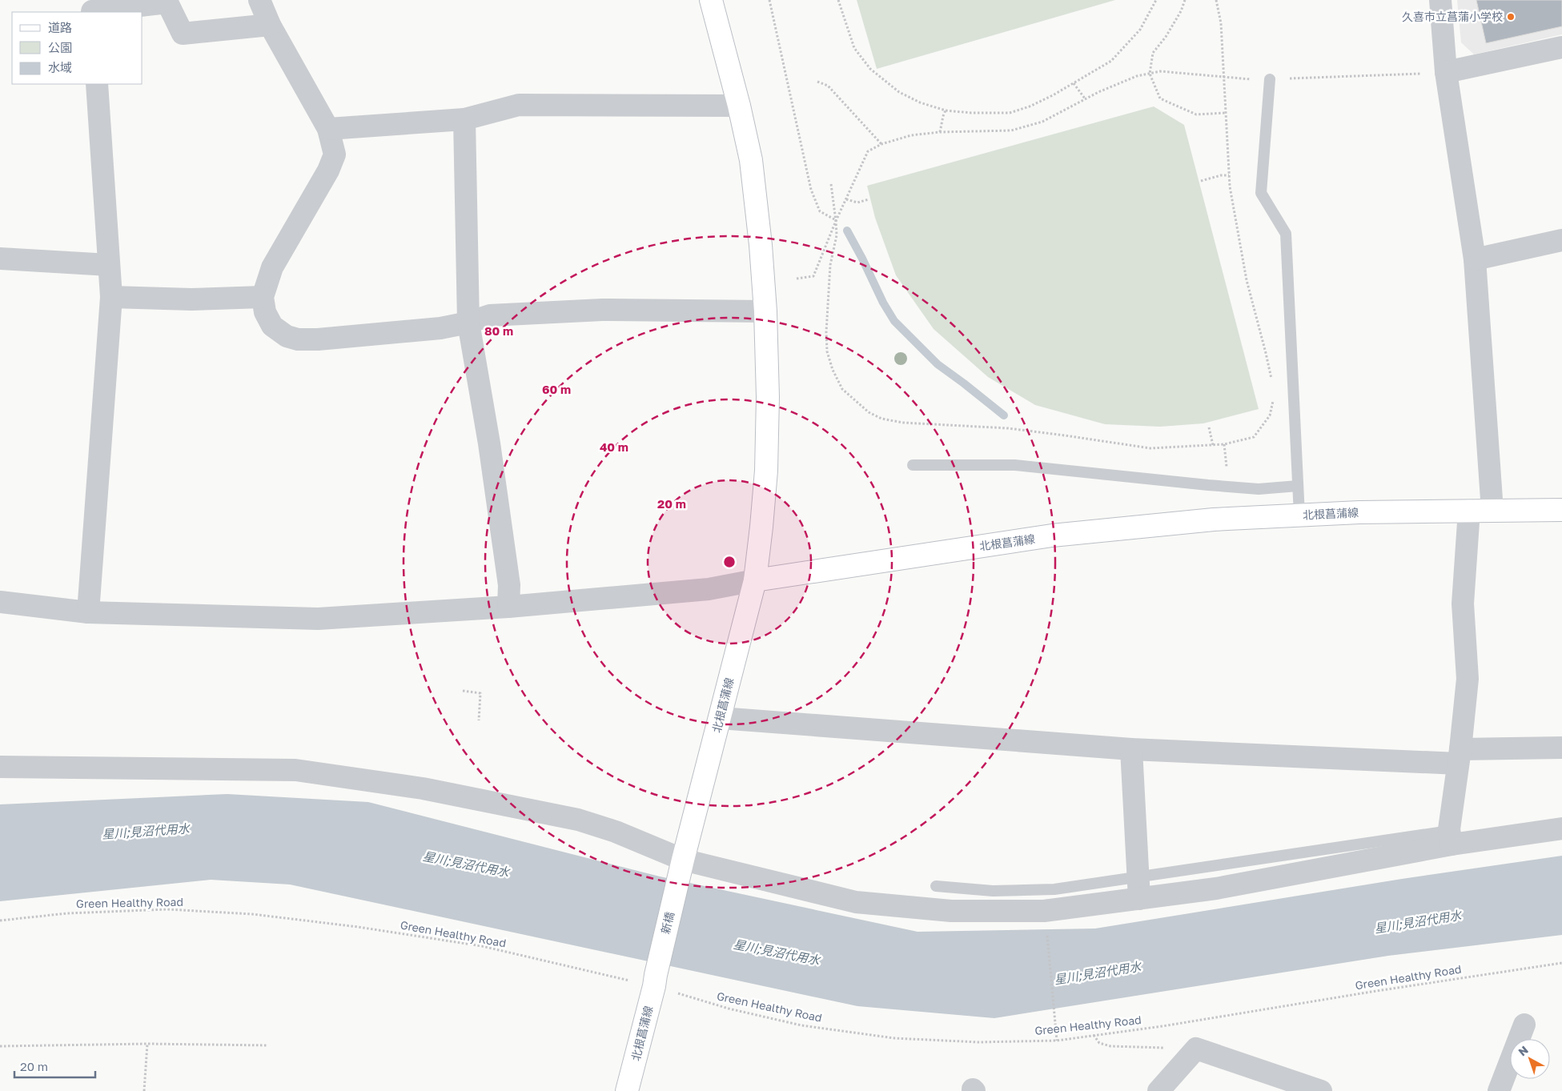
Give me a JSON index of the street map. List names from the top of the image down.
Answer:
{
  "streets": {
    "main road": ["北根菖蒲線", "新橋"],
    "path": ["Green Healthy Road"]
  },
  "crossings": [
    ["北根菖蒲線", "Green Healthy Road"],
    ["北根菖蒲線", "新橋"],
    ["Green Healthy Road", "新橋"]
  ],
  "water": ["星川;見沼代用水"],
  "places": ["久喜市立菖蒲小学校"],
  "legend": ["道路", "公園", "水域"],
  "scale_bar": "20 m",
  "north": "top left",
  "rings": [
    "80 m",
    "60 m",
    "40 m",
    "20 m"
  ]
}
